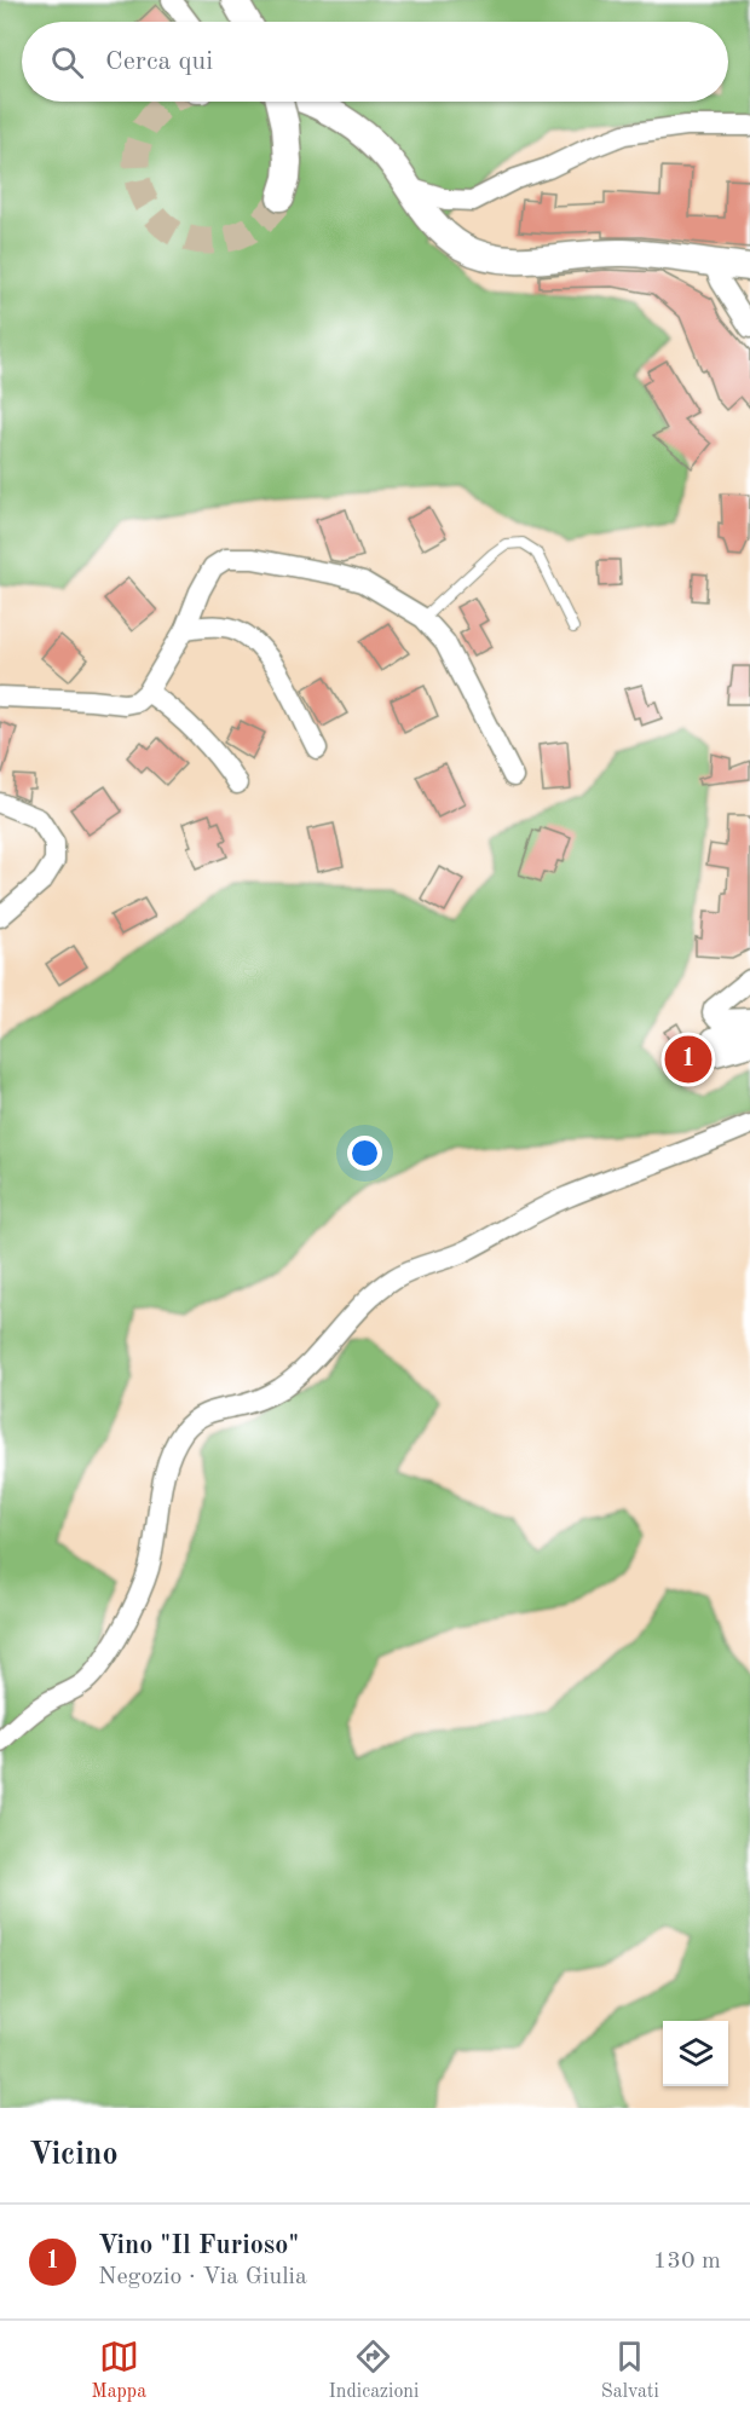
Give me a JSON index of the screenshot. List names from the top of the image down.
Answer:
{
  "page": {
    "search": "Cerca qui",
    "pins": "1",
    "heading": "Vicino",
    "list": [
      {
        "mark": "1",
        "name": "Vino \"Il Furioso\"",
        "note": "Negozio · Via Giulia",
        "value": "130 m"
      }
    ],
    "nav": ["Mappa", "Indicazioni", "Salvati"]
  }
}
